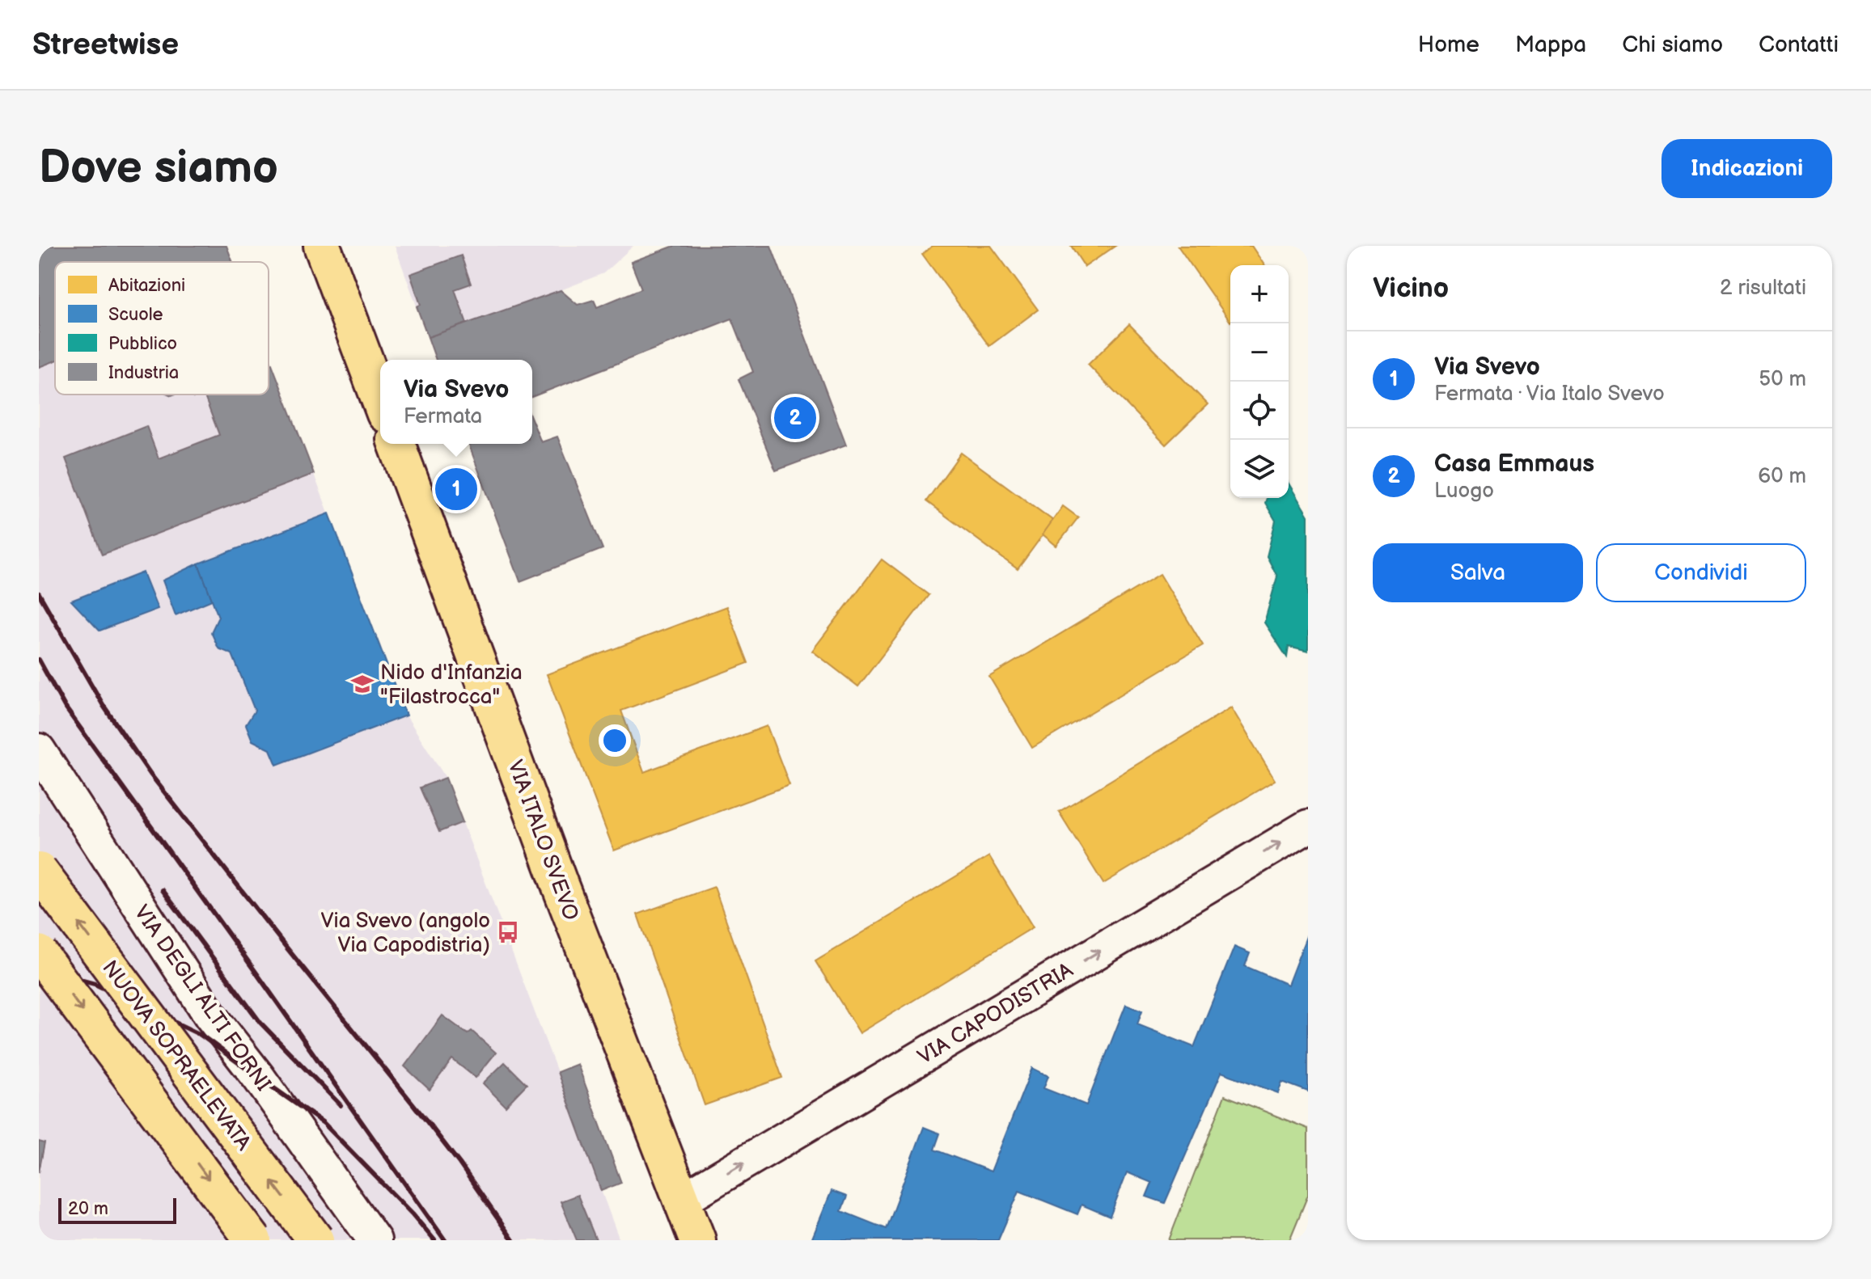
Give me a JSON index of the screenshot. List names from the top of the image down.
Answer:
{
  "streets": {
    "main road": ["VIA ITALO SVEVO", "NUOVA SOPRAELEVATA"],
    "street": ["VIA DEGLI ALTI FORNI", "VIA CAPODISTRIA"]
  },
  "crossings": [
    ["VIA ITALO SVEVO", "VIA CAPODISTRIA"]
  ],
  "one_way": ["VIA CAPODISTRIA"],
  "places": {
    "school or university": ["Nido d'Infanzia \"Filastrocca\""],
    "bus stop": ["Via Svevo (angolo Via Capodistria)"]
  },
  "legend": [
    "Abitazioni",
    "Scuole",
    "Pubblico",
    "Industria"
  ],
  "scale_bar": "20 m",
  "page": {
    "header": "Streetwise",
    "nav": [
      "Home",
      "Mappa",
      "Chi siamo",
      "Contatti"
    ],
    "buttons": [
      "Indicazioni",
      ["Salva", "Condividi"]
    ],
    "title": "Dove siamo",
    "heading": ["Vicino", "2 risultati"],
    "map_buttons": ["+", "−"],
    "list": [
      {
        "mark": "1",
        "name": "Via Svevo",
        "note": "Fermata · Via Italo Svevo",
        "value": "50 m"
      },
      {
        "mark": "2",
        "name": "Casa Emmaus",
        "note": "Luogo",
        "value": "60 m"
      }
    ],
    "popup": ["Via Svevo", "Fermata"],
    "pins": ["2", "1"],
    "scale": "20 m"
  }
}
